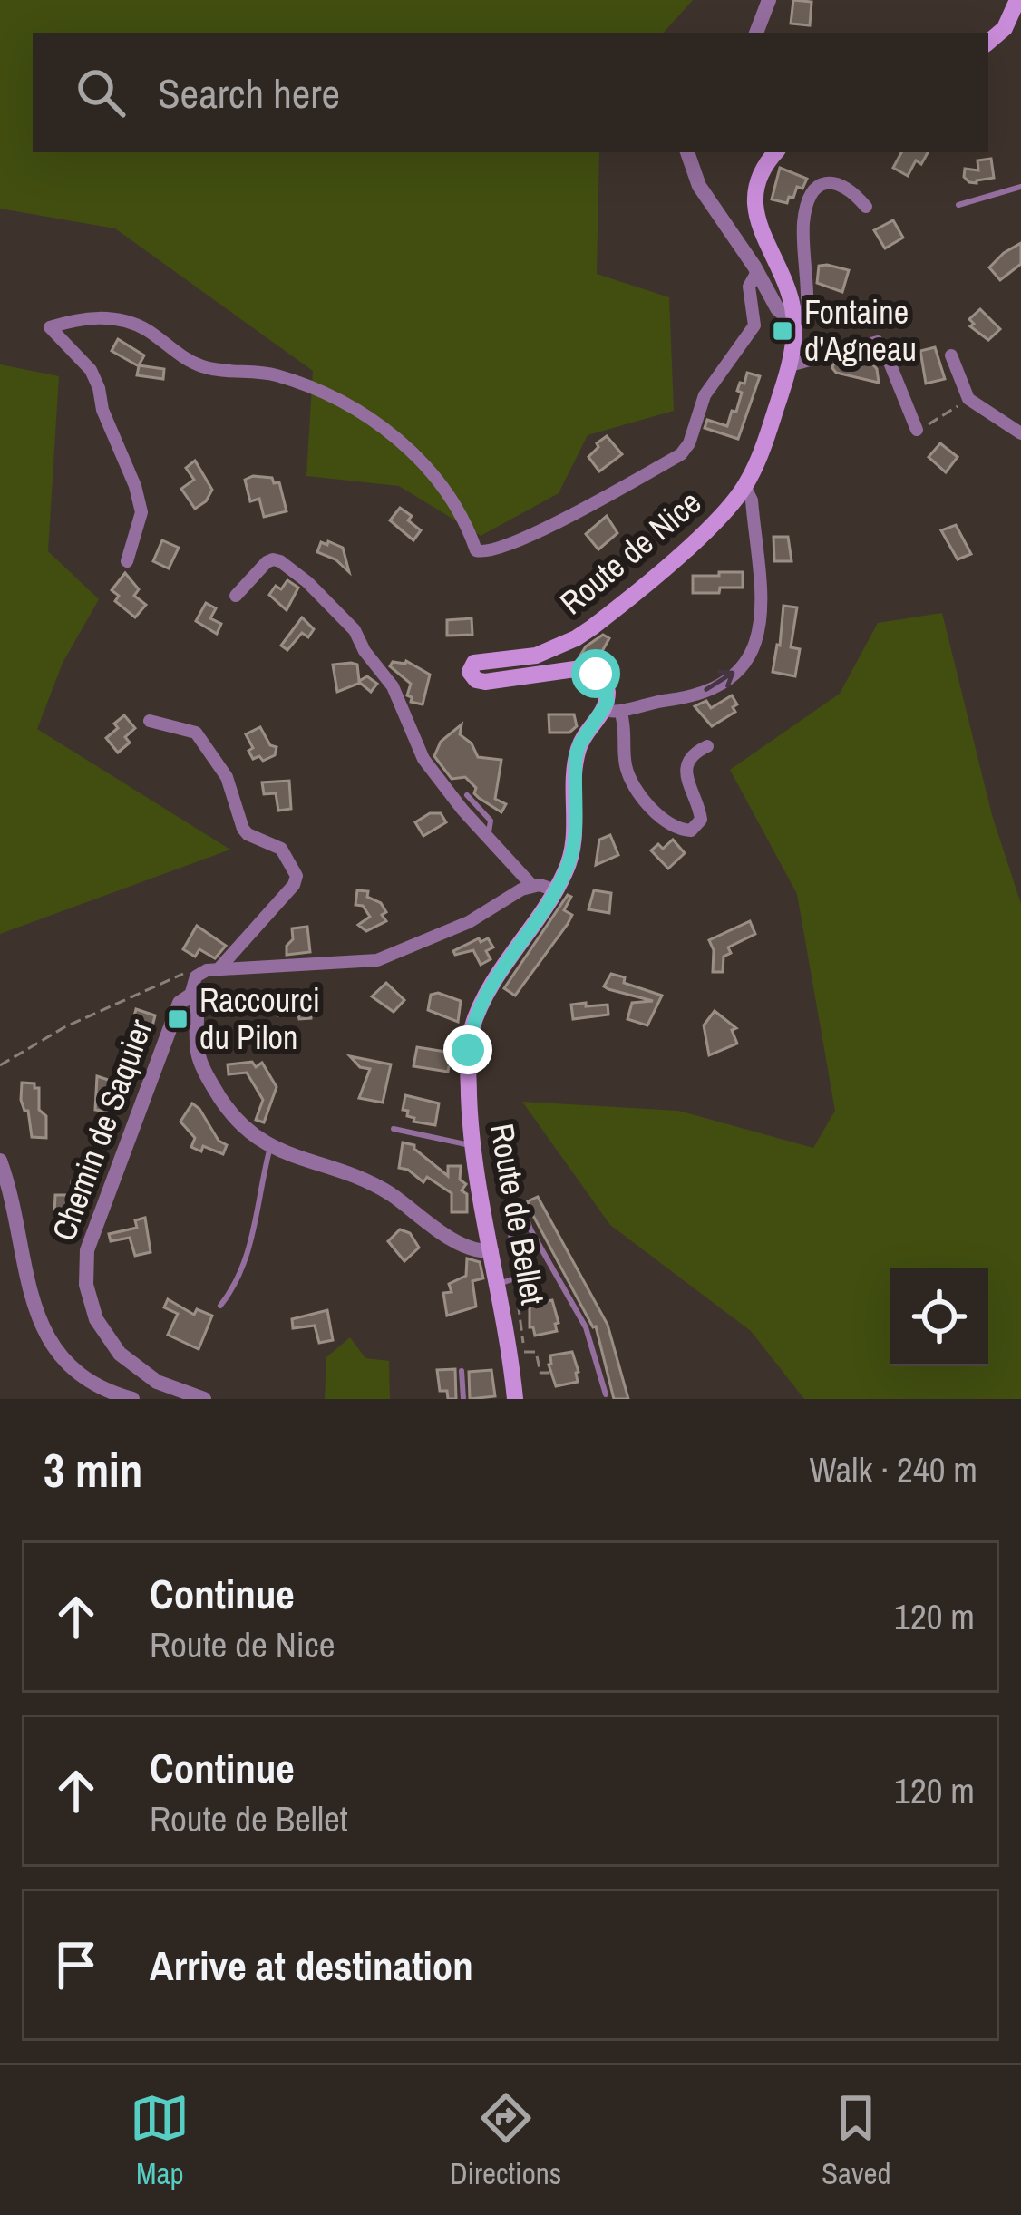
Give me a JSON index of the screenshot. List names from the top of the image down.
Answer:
{
  "streets": {
    "main road": ["Route de Nice", "Route de Bellet"],
    "street": ["Chemin de Saquier"]
  },
  "crossings": [
    ["Route de Nice", "Route de Bellet"],
    ["Chemin de Saquier", "Route de Bellet"]
  ],
  "places": {
    "transit": ["Fontaine d'Agneau", "Raccourci du Pilon"]
  },
  "page": {
    "search": "Search here",
    "heading": ["3 min", "Walk · 240 m"],
    "list": [
      ["Continue", "Route de Nice", "120 m"],
      ["Continue", "Route de Bellet", "120 m"],
      "Arrive at destination"
    ],
    "nav": ["Map", "Directions", "Saved"]
  }
}
